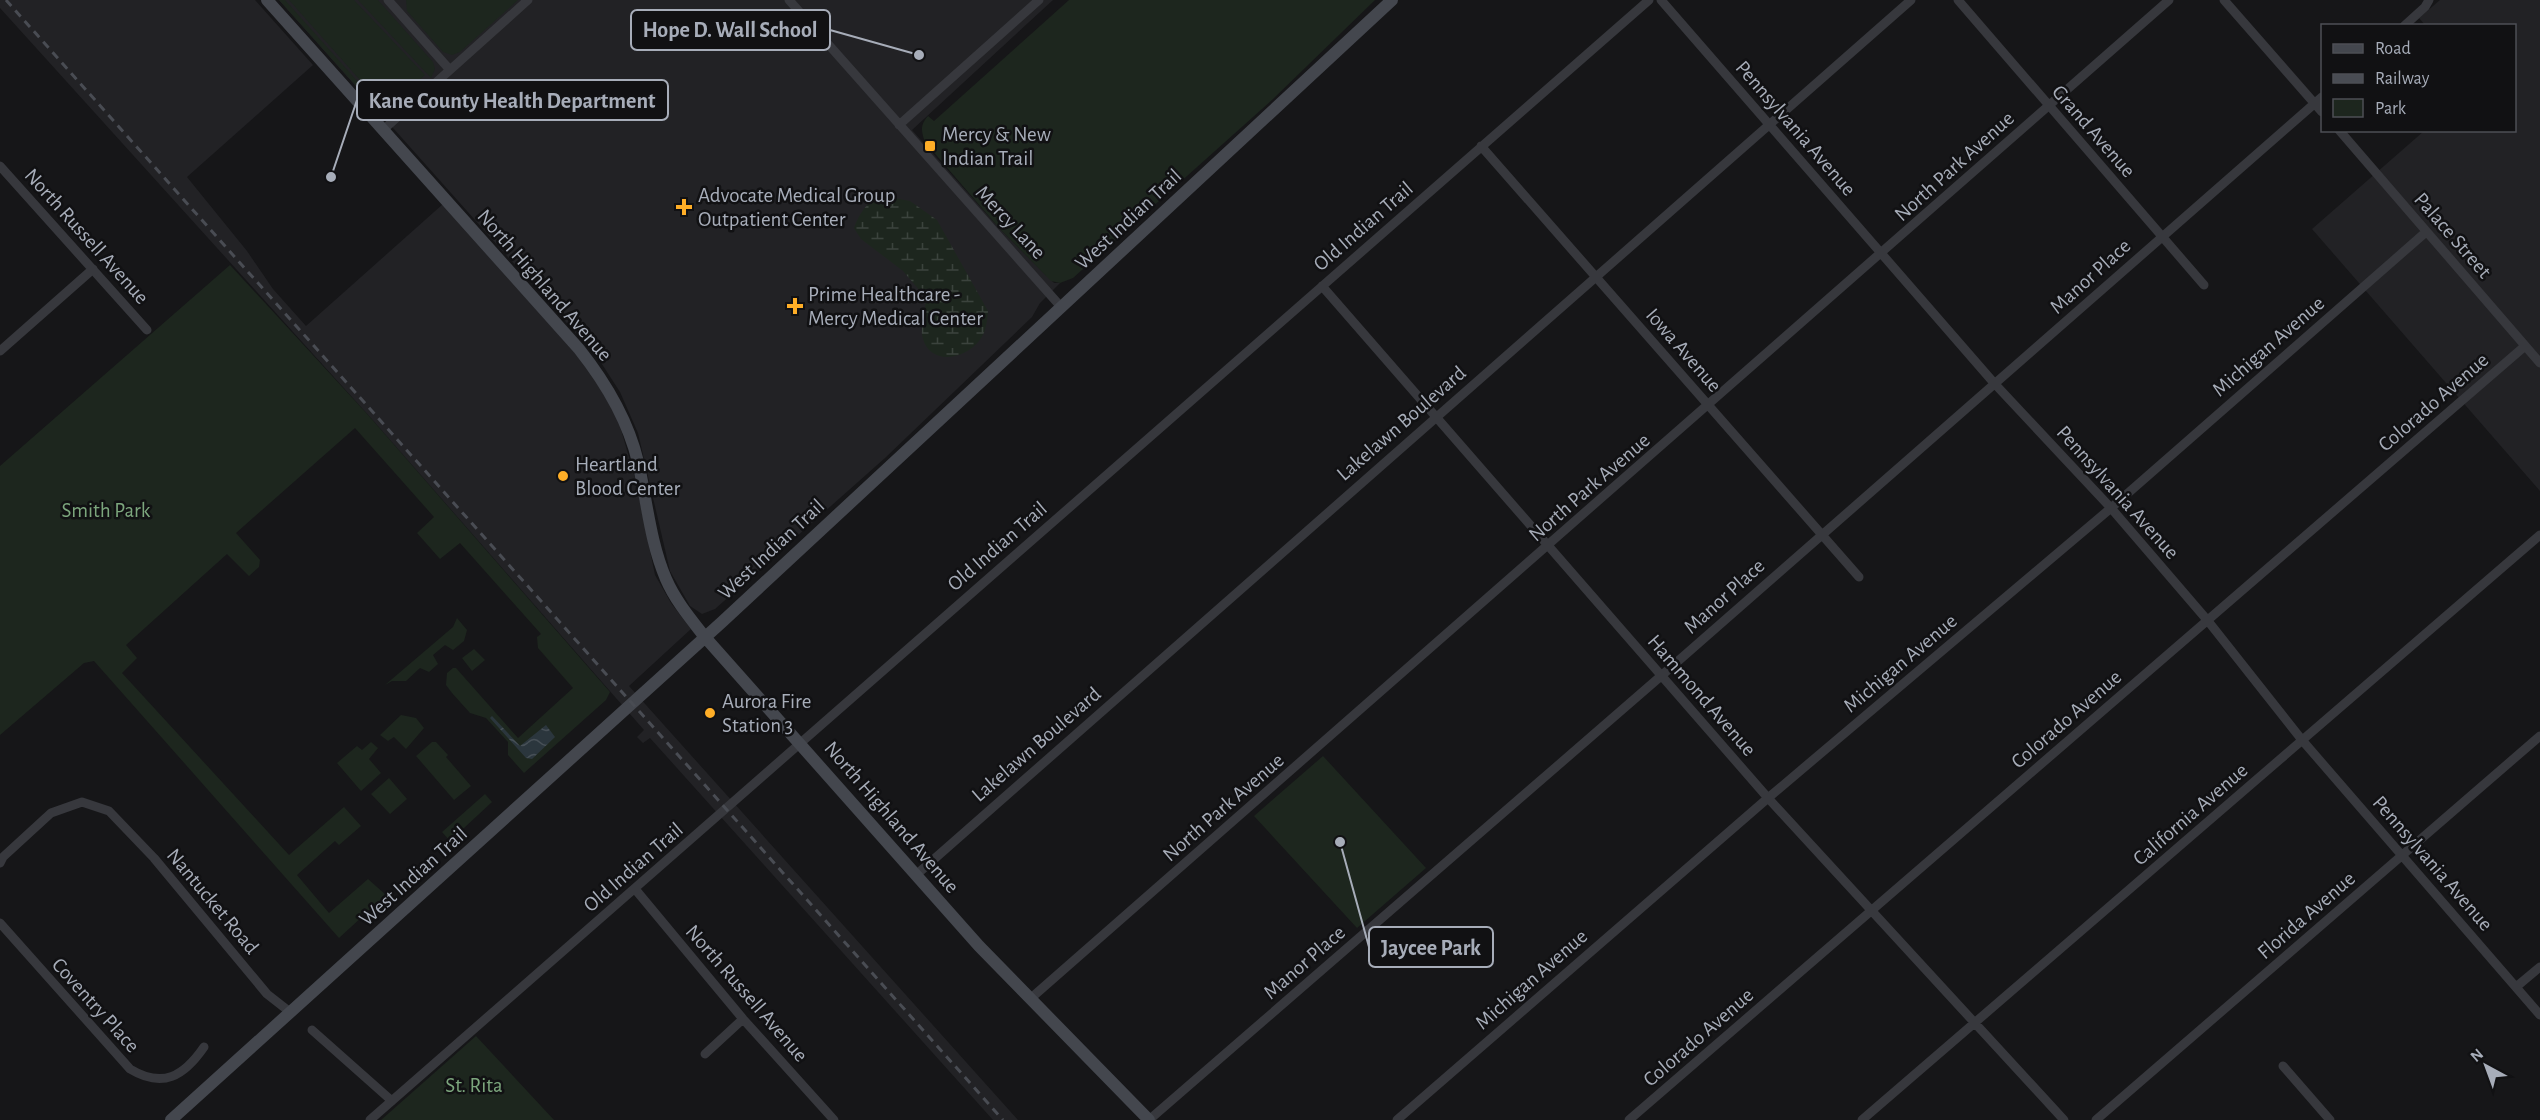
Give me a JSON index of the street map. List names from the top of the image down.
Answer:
{
  "streets": {
    "main road": ["West Indian Trail", "North Highland Avenue"],
    "street": [
      "Pennsylvania Avenue",
      "Grand Avenue",
      "North Park Avenue",
      "Mercy Lane",
      "Old Indian Trail",
      "Palace Street",
      "North Russell Avenue",
      "Manor Place",
      "Michigan Avenue",
      "Iowa Avenue",
      "Colorado Avenue",
      "Lakelawn Boulevard",
      "Hammond Avenue",
      "California Avenue",
      "Nantucket Road",
      "Florida Avenue",
      "Coventry Place"
    ]
  },
  "crossings": [
    ["Pennsylvania Avenue", "North Park Avenue"],
    ["Pennsylvania Avenue", "Manor Place"],
    ["Pennsylvania Avenue", "Michigan Avenue"],
    ["Pennsylvania Avenue", "Colorado Avenue"],
    ["Pennsylvania Avenue", "Lakelawn Boulevard"],
    ["Pennsylvania Avenue", "California Avenue"],
    ["Pennsylvania Avenue", "Florida Avenue"],
    ["Grand Avenue", "North Park Avenue"],
    ["Grand Avenue", "Manor Place"],
    ["North Park Avenue", "North Highland Avenue"],
    ["North Park Avenue", "Iowa Avenue"],
    ["North Park Avenue", "Hammond Avenue"],
    ["West Indian Trail", "Mercy Lane"],
    ["West Indian Trail", "North Highland Avenue"],
    ["West Indian Trail", "Nantucket Road"],
    ["Old Indian Trail", "North Russell Avenue"],
    ["Old Indian Trail", "North Highland Avenue"],
    ["Old Indian Trail", "Iowa Avenue"],
    ["Old Indian Trail", "Hammond Avenue"],
    ["Palace Street", "Michigan Avenue"],
    ["Palace Street", "Colorado Avenue"],
    ["Manor Place", "North Highland Avenue"],
    ["Manor Place", "Iowa Avenue"],
    ["Manor Place", "Hammond Avenue"],
    ["North Highland Avenue", "Lakelawn Boulevard"],
    ["Michigan Avenue", "Hammond Avenue"],
    ["Iowa Avenue", "Lakelawn Boulevard"],
    ["Colorado Avenue", "Hammond Avenue"],
    ["Lakelawn Boulevard", "Hammond Avenue"],
    ["Hammond Avenue", "California Avenue"]
  ],
  "parks": ["Smith Park", "St. Rita"],
  "places": {
    "other": [
      "Hope D. Wall School",
      "Kane County Health Department",
      "Heartland Blood Center",
      "Aurora Fire Station 3",
      "Jaycee Park"
    ],
    "transit": ["Mercy & New Indian Trail"],
    "health": ["Advocate Medical Group Outpatient Center", "Prime Healthcare - Mercy Medical Center"]
  },
  "legend": ["Road", "Railway", "Park"],
  "north": "top left"
}
